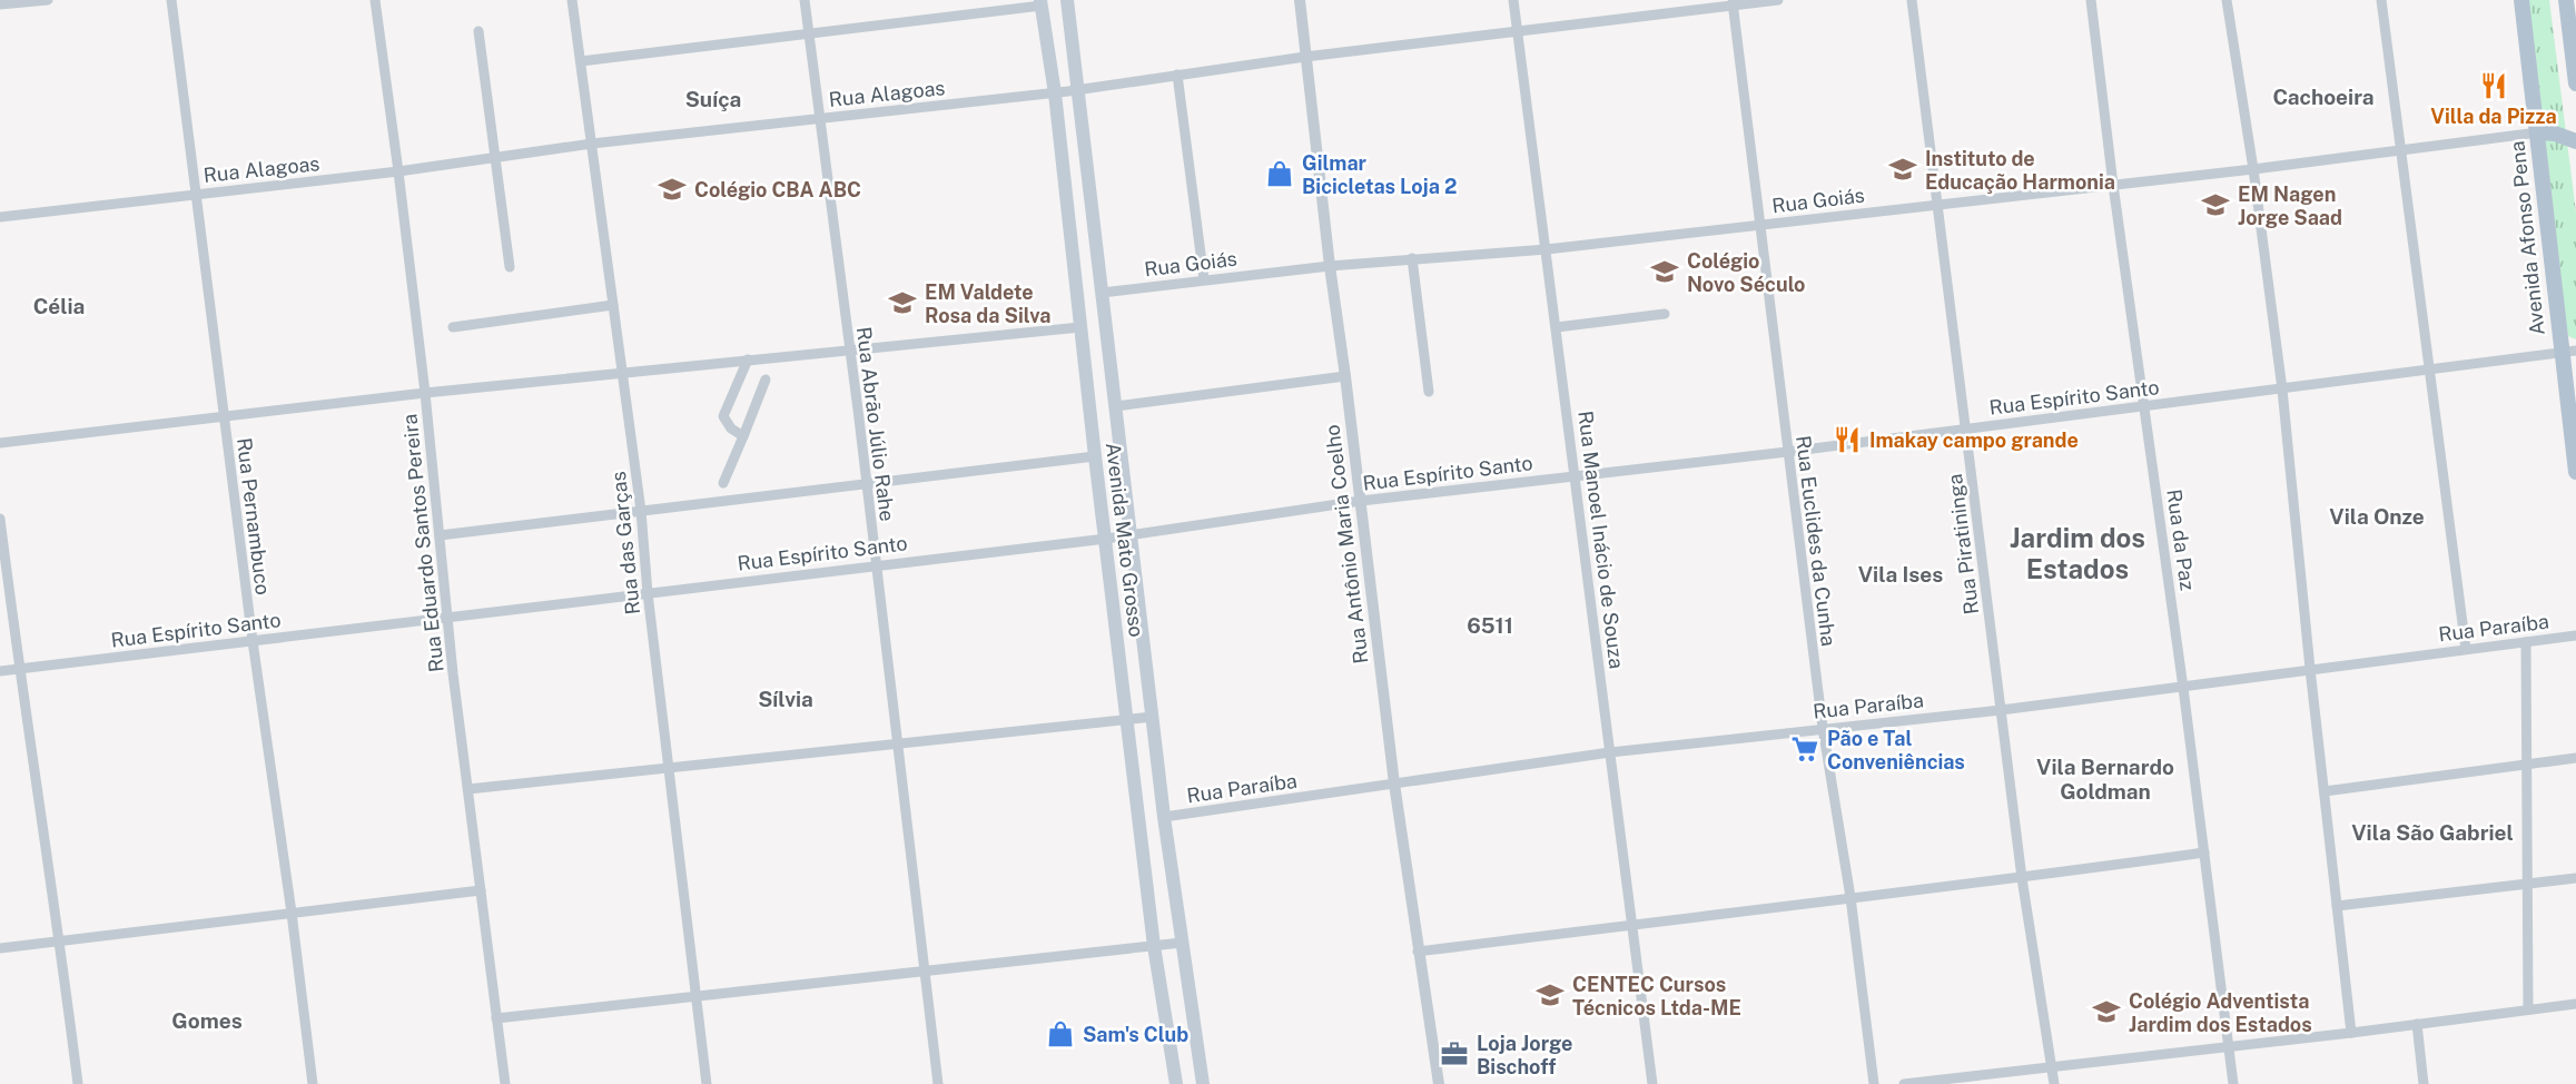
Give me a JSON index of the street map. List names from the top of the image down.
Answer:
{
  "streets": {
    "main road": ["Avenida Afonso Pena", "Avenida Mato Grosso"],
    "street": [
      "Rua Alagoas",
      "Rua Goiás",
      "Rua Espírito Santo",
      "Rua Abrão Júlio Rahe",
      "Rua Pernambuco",
      "Rua Manoel Inácio de Souza",
      "Rua da Paz",
      "Rua Euclides da Cunha",
      "Rua Eduardo Santos Pereira",
      "Rua das Garças",
      "Rua Antônio Maria Coelho",
      "Rua Piratininga",
      "Rua Paraíba"
    ]
  },
  "crossings": [
    ["Rua Alagoas", "Rua Abrão Júlio Rahe"],
    ["Rua Alagoas", "Rua Pernambuco"],
    ["Rua Alagoas", "Avenida Mato Grosso"],
    ["Rua Alagoas", "Rua Manoel Inácio de Souza"],
    ["Rua Alagoas", "Rua Euclides da Cunha"],
    ["Rua Alagoas", "Rua Eduardo Santos Pereira"],
    ["Rua Alagoas", "Rua das Garças"],
    ["Rua Alagoas", "Rua Antônio Maria Coelho"],
    ["Rua Goiás", "Avenida Afonso Pena"],
    ["Rua Goiás", "Avenida Mato Grosso"],
    ["Rua Goiás", "Rua Manoel Inácio de Souza"],
    ["Rua Goiás", "Rua da Paz"],
    ["Rua Goiás", "Rua Euclides da Cunha"],
    ["Rua Goiás", "Rua Antônio Maria Coelho"],
    ["Rua Goiás", "Rua Piratininga"],
    ["Avenida Afonso Pena", "Rua Espírito Santo"],
    ["Rua Espírito Santo", "Rua Abrão Júlio Rahe"],
    ["Rua Espírito Santo", "Rua Pernambuco"],
    ["Rua Espírito Santo", "Avenida Mato Grosso"],
    ["Rua Espírito Santo", "Rua Manoel Inácio de Souza"],
    ["Rua Espírito Santo", "Rua da Paz"],
    ["Rua Espírito Santo", "Rua Euclides da Cunha"],
    ["Rua Espírito Santo", "Rua Eduardo Santos Pereira"],
    ["Rua Espírito Santo", "Rua das Garças"],
    ["Rua Espírito Santo", "Rua Antônio Maria Coelho"],
    ["Rua Espírito Santo", "Rua Piratininga"],
    ["Avenida Mato Grosso", "Rua Paraíba"],
    ["Rua Manoel Inácio de Souza", "Rua Paraíba"],
    ["Rua da Paz", "Rua Paraíba"],
    ["Rua Euclides da Cunha", "Rua Paraíba"],
    ["Rua Antônio Maria Coelho", "Rua Paraíba"],
    ["Rua Piratininga", "Rua Paraíba"]
  ],
  "districts": [
    "Cachoeira",
    "Suíça",
    "Célia",
    "Vila Onze",
    "Jardim dos Estados",
    "Vila Ises",
    "6511",
    "Sílvia",
    "Vila Bernardo Goldman",
    "Vila São Gabriel",
    "Gomes"
  ],
  "places": {
    "restaurant": ["Villa da Pizza", "Imakay campo grande"],
    "school or university": [
      "Instituto de Educação Harmonia",
      "Colégio CBA ABC",
      "EM Nagen Jorge Saad",
      "Colégio Novo Século",
      "EM Valdete Rosa da Silva",
      "CENTEC Cursos Técnicos Ltda-ME",
      "Colégio Adventista Jardim dos Estados"
    ],
    "shop": ["Gilmar Bicicletas Loja 2", "Sam's Club"],
    "supermarket": ["Pão e Tal Conveniências"],
    "office": ["Loja Jorge Bischoff"]
  }
}
